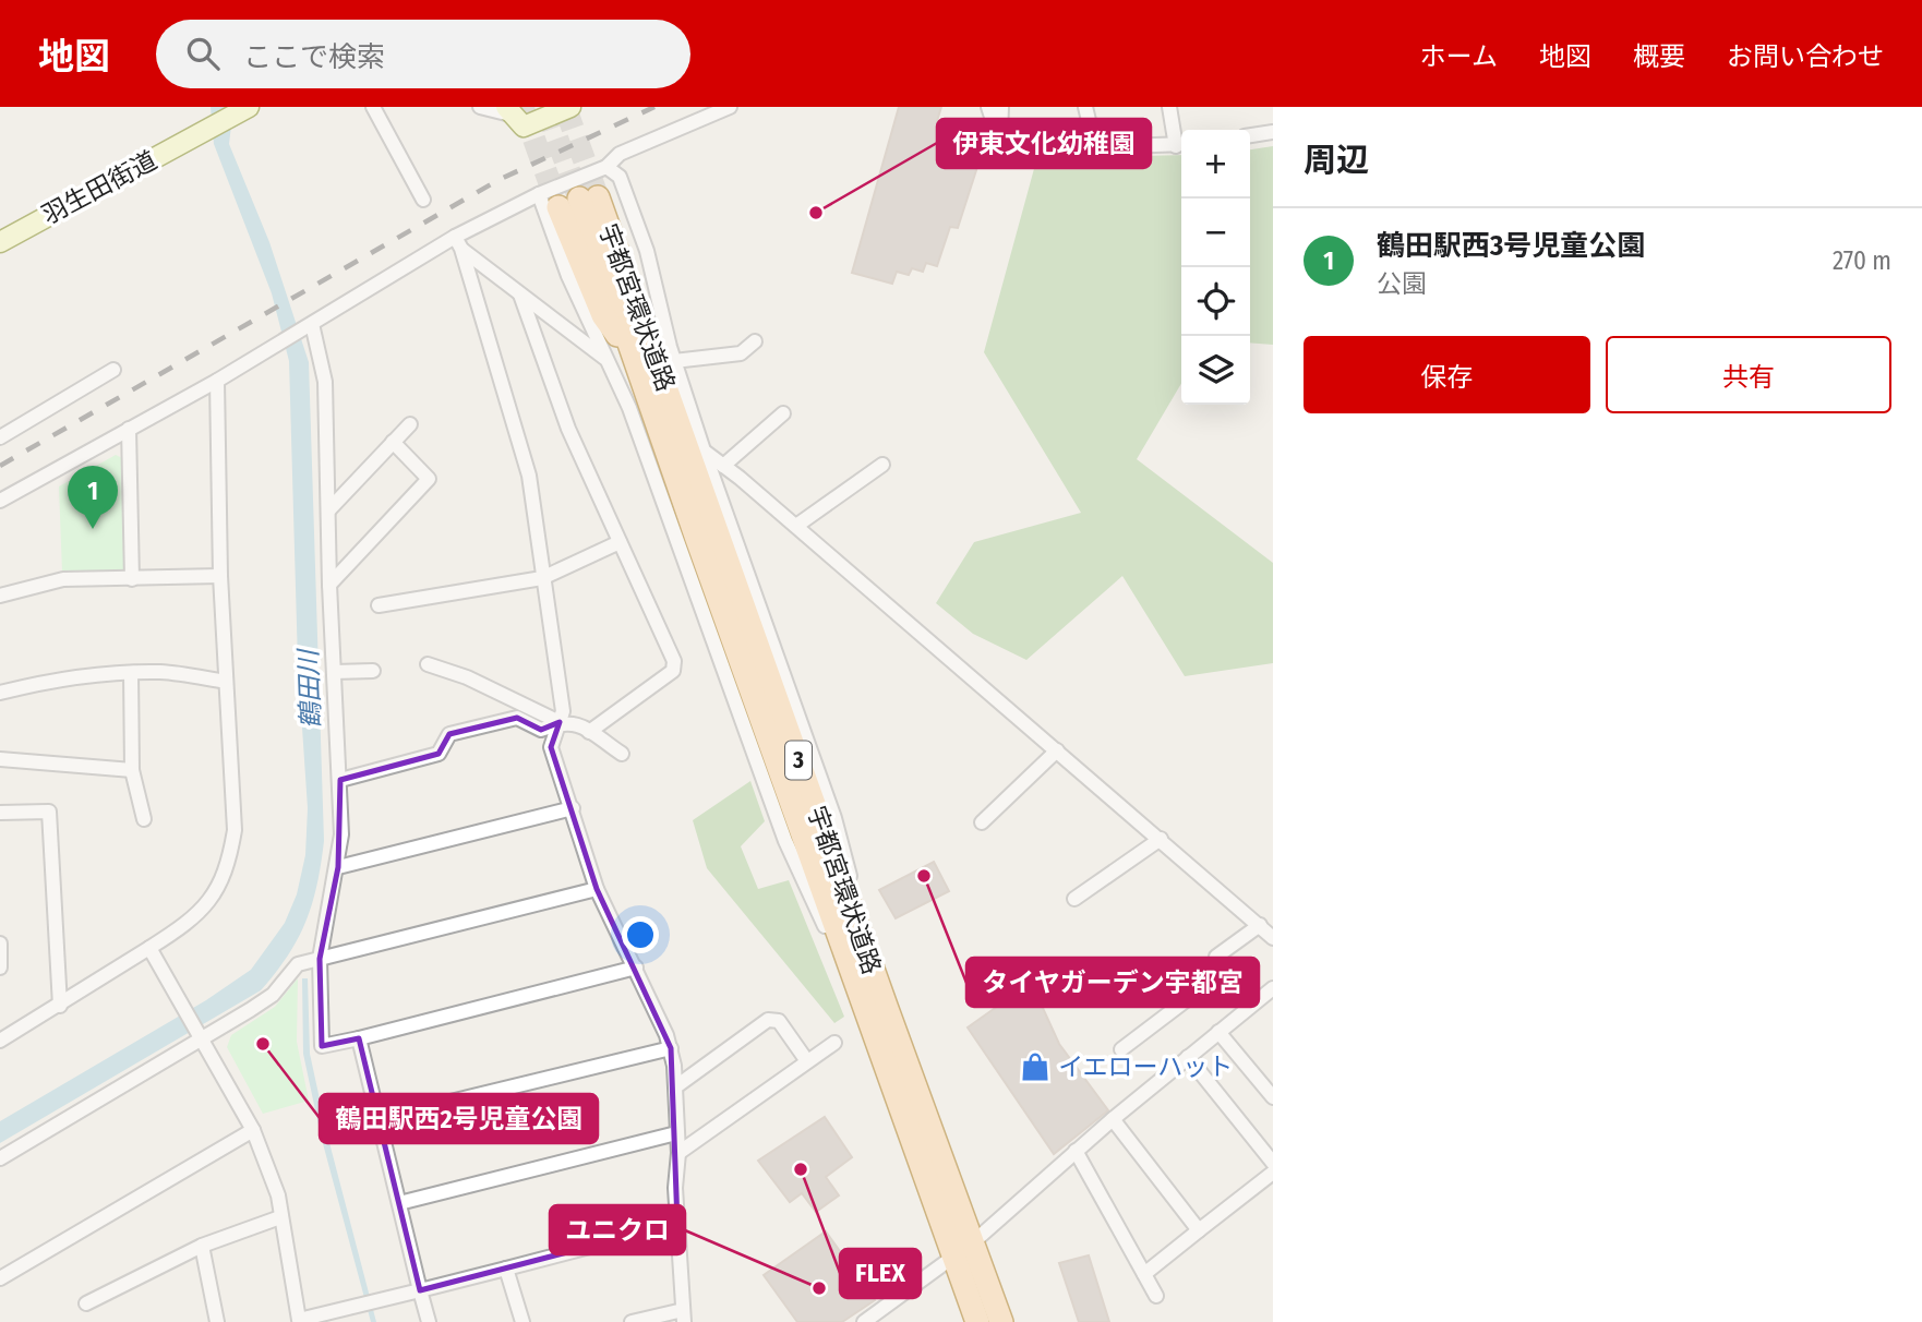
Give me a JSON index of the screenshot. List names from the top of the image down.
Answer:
{
  "streets": {
    "main road": ["羽生田街道", "宇都宮環状道路", "3"]
  },
  "crossings": [
    ["宇都宮環状道路", "3"]
  ],
  "water": ["鶴田川"],
  "places": {
    "other": [
      "伊東文化幼稚園",
      "タイヤガーデン宇都宮",
      "鶴田駅西2号児童公園",
      "FLEX",
      "ユニクロ"
    ],
    "shop": ["イエローハット"]
  },
  "page": {
    "header": "地図",
    "search": "ここで検索",
    "nav": [
      "ホーム",
      "地図",
      "概要",
      "お問い合わせ"
    ],
    "heading": "周辺",
    "map_buttons": ["+", "−"],
    "list": [
      {
        "mark": "1",
        "name": "鶴田駅西3号児童公園",
        "note": "公園",
        "value": "270 m"
      }
    ],
    "buttons": ["保存", "共有"],
    "pins": "1"
  }
}
